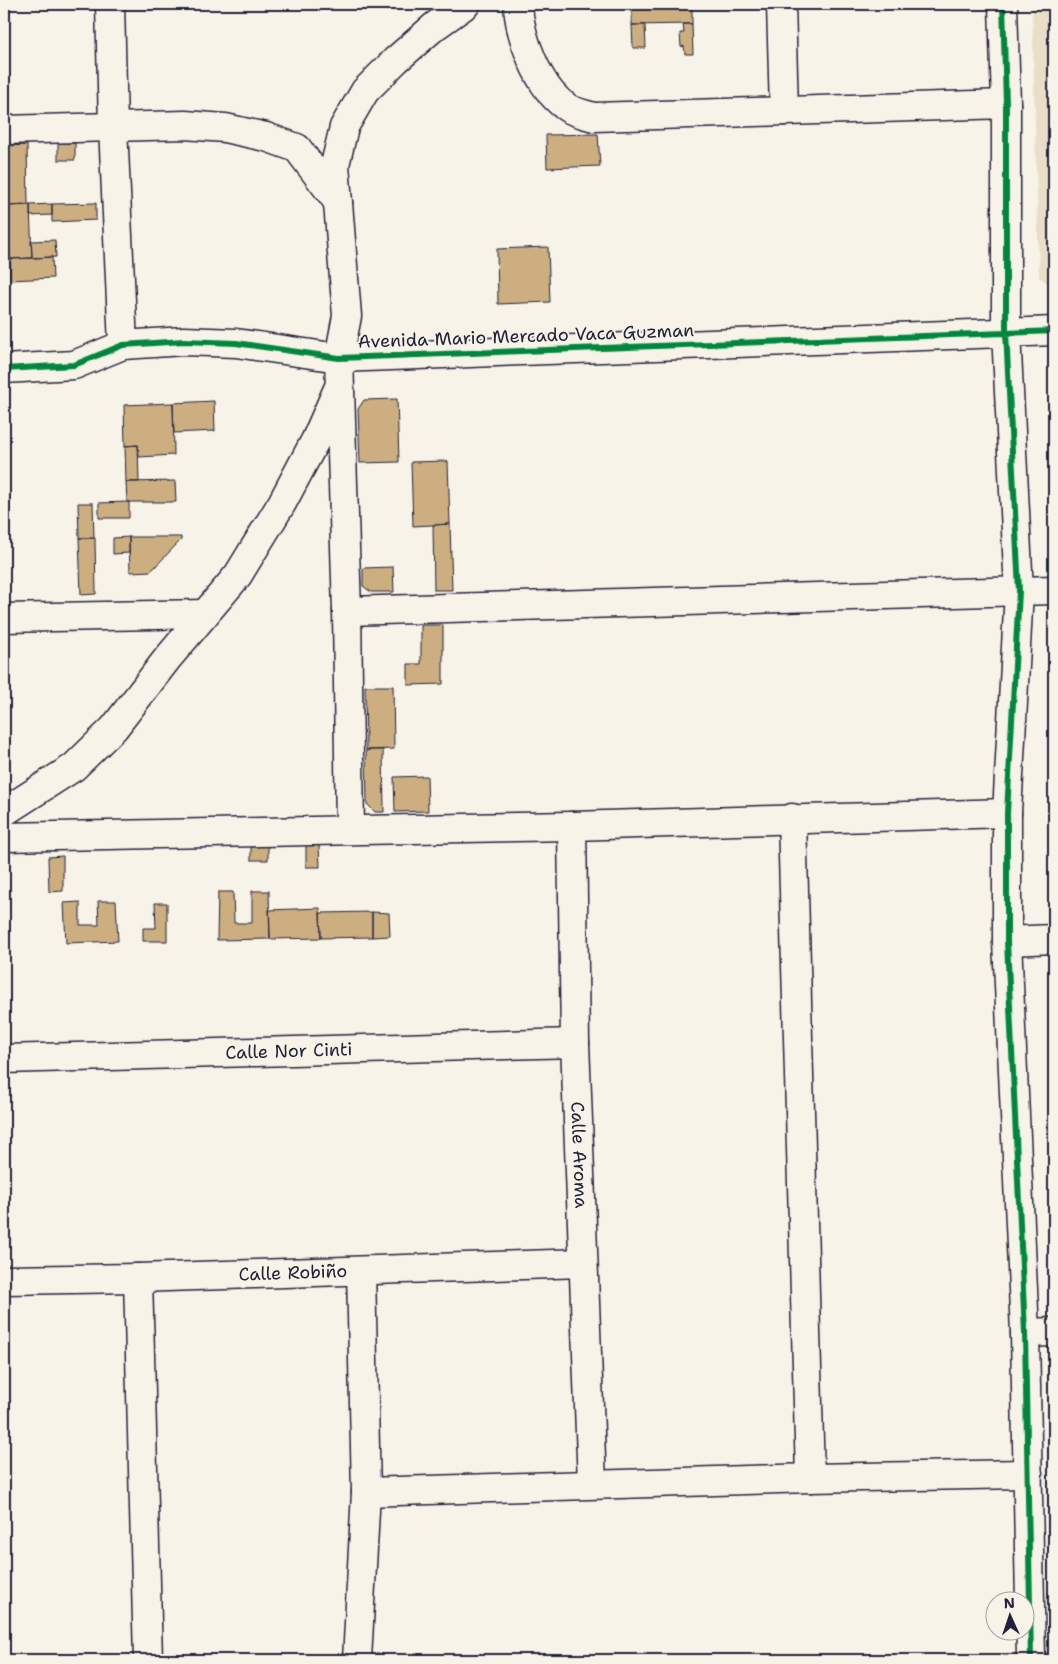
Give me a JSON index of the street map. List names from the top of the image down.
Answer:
{
  "streets": {
    "street": [
      "Avenida Mario Mercado Vaca Guzman",
      "Calle Nor Cinti",
      "Calle Aroma",
      "Calle Robiño"
    ]
  },
  "crossings": [
    ["Calle Nor Cinti", "Calle Aroma"],
    ["Calle Aroma", "Calle Robiño"]
  ],
  "north": "top"
}
